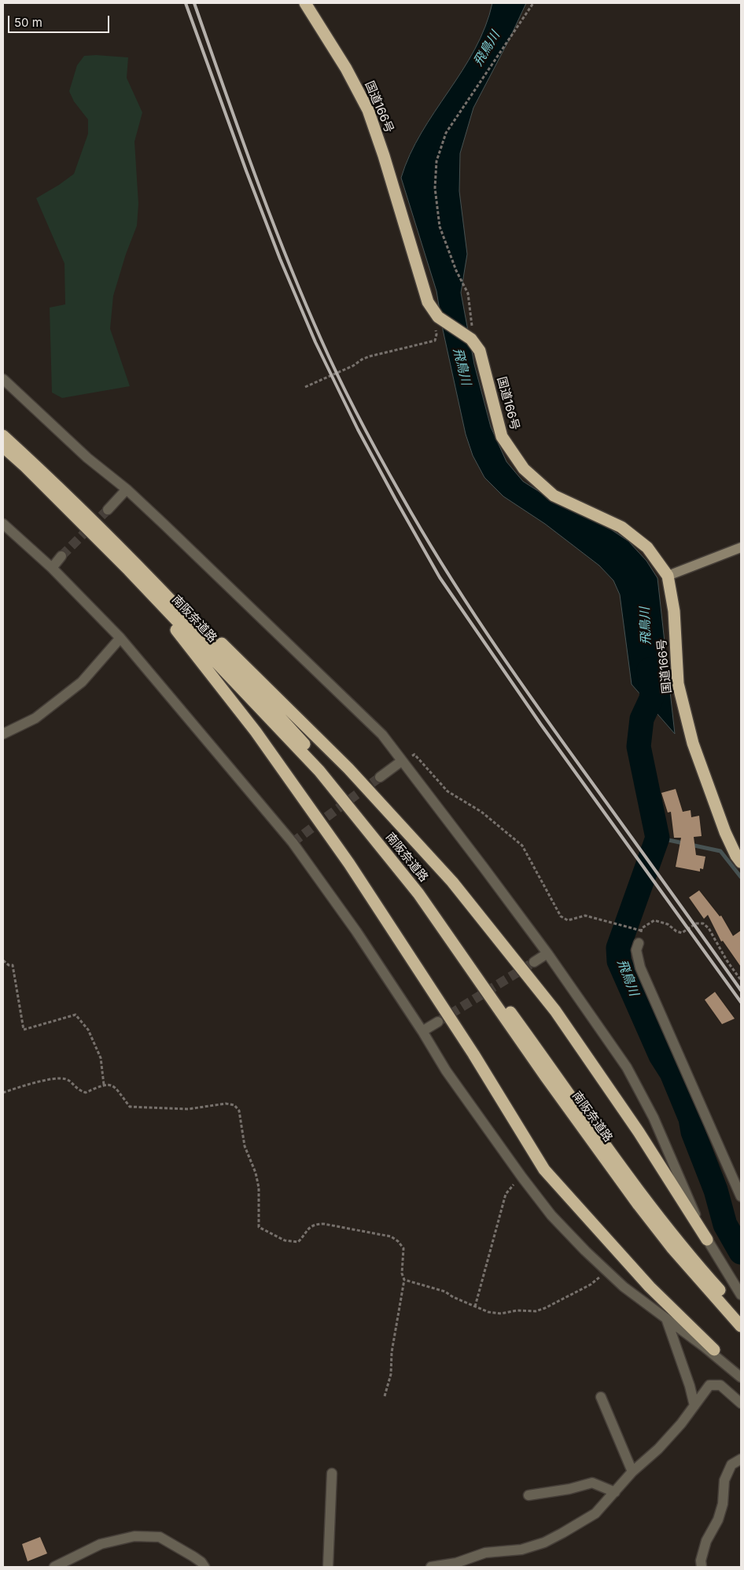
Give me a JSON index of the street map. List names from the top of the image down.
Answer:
{
  "streets": {
    "highway": ["国道166号", "南阪奈道路"]
  },
  "water": ["飛鳥川"],
  "scale_bar": "50 m"
}
